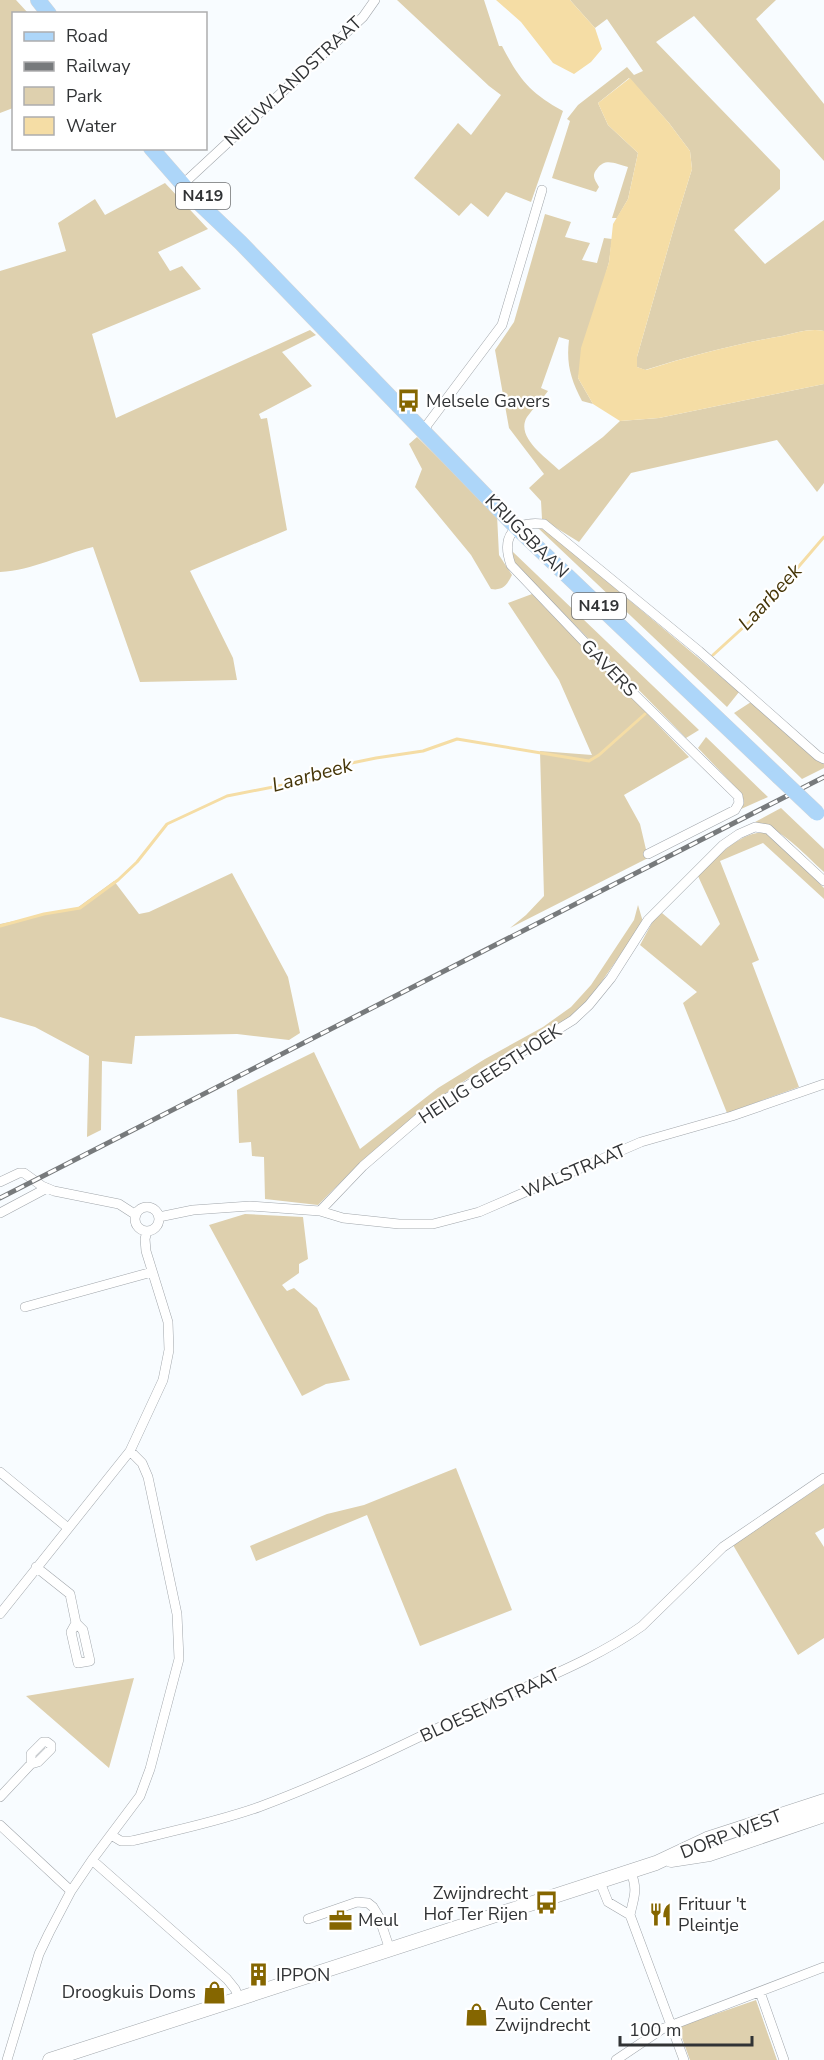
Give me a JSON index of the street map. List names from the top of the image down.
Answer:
{
  "streets": {
    "main road": ["N419", "KRIJGSBAAN", "DORP WEST"],
    "street": [
      "NIEUWLANDSTRAAT",
      "GAVERS",
      "HEILIG GEESTHOEK",
      "WALSTRAAT",
      "BLOESEMSTRAAT"
    ]
  },
  "crossings": [
    ["NIEUWLANDSTRAAT", "KRIJGSBAAN"],
    ["KRIJGSBAAN", "GAVERS"],
    ["HEILIG GEESTHOEK", "WALSTRAAT"]
  ],
  "water": ["Laarbeek"],
  "places": {
    "bus stop": ["Melsele Gavers", "Zwijndrecht Hof Ter Rijen"],
    "restaurant": ["Frituur 't Pleintje"],
    "office": ["Meul"],
    "building": ["IPPON"],
    "shop": ["Droogkuis Doms", "Auto Center Zwijndrecht"]
  },
  "legend": [
    "Road",
    "Railway",
    "Park",
    "Water"
  ],
  "scale_bar": "100 m"
}
